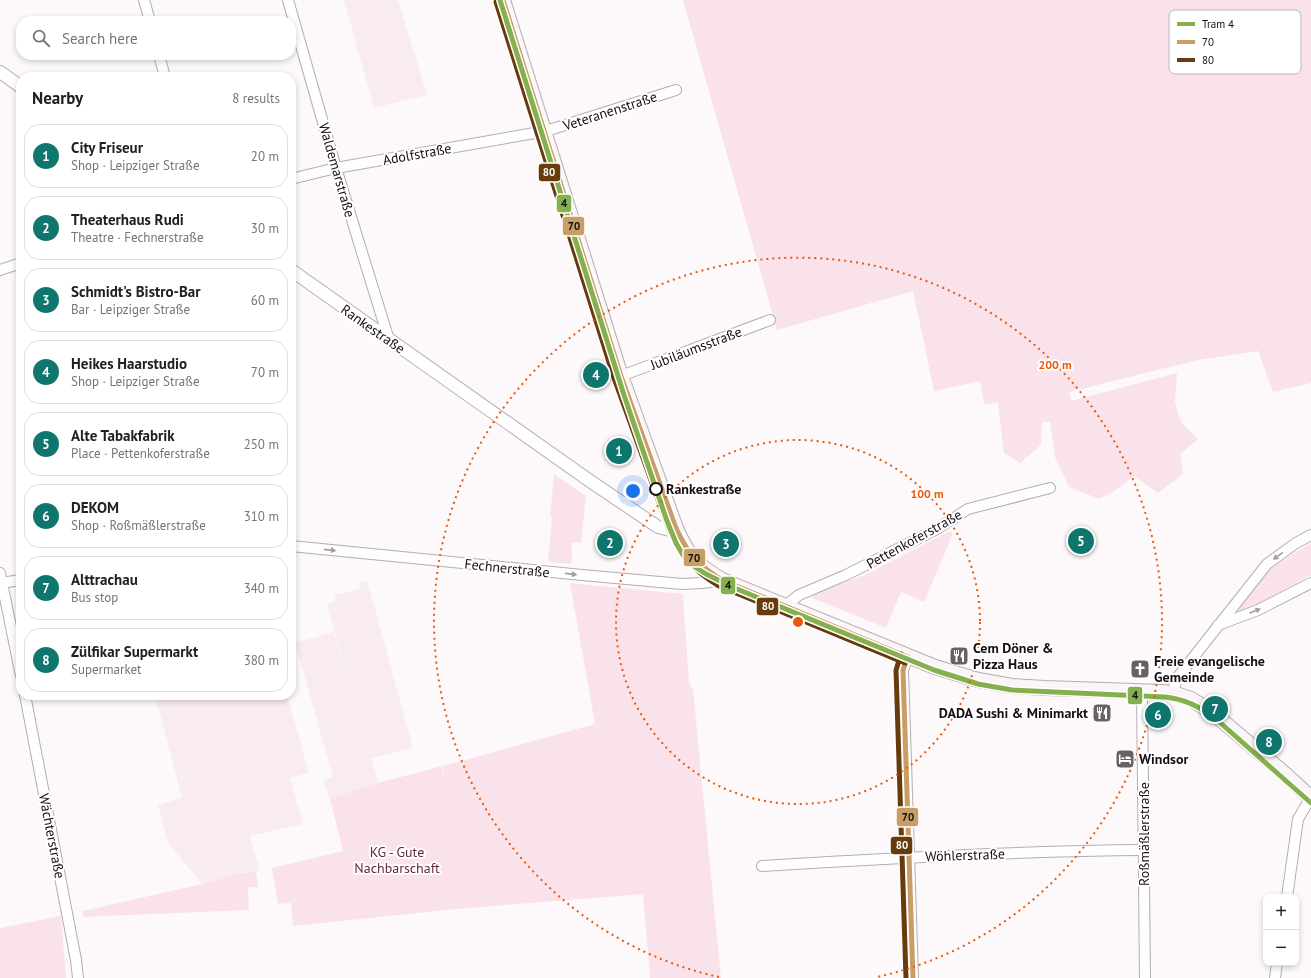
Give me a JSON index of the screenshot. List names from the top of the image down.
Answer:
{
  "streets": {
    "street": [
      "Veteranenstraße",
      "Adolfstraße",
      "Waldemarstraße",
      "Rankestraße",
      "Jubiläumsstraße",
      "Pettenkoferstraße",
      "Fechnerstraße",
      "Roßmäßlerstraße",
      "Wächterstraße",
      "Wöhlerstraße"
    ]
  },
  "crossings": [
    ["Veteranenstraße", "Adolfstraße"],
    ["Adolfstraße", "Waldemarstraße"],
    ["Waldemarstraße", "Rankestraße"],
    ["Roßmäßlerstraße", "Wöhlerstraße"]
  ],
  "one_way": ["Fechnerstraße"],
  "parks": ["KG - Gute Nachbarschaft"],
  "places": {
    "other": ["Rankestraße"],
    "restaurant": ["Cem Döner & Pizza Haus", "DADA Sushi & Minimarkt"],
    "church": ["Freie evangelische Gemeinde"],
    "hotel": ["Windsor"]
  },
  "lines": ["tram line 4", "transit line 70", "transit line 80"],
  "legend": ["Tram 4", "70", "80"],
  "page": {
    "search": "Search here",
    "heading": ["Nearby", "8 results"],
    "list": [
      {
        "mark": "1",
        "name": "City Friseur",
        "note": "Shop · Leipziger Straße",
        "value": "20 m"
      },
      {
        "mark": "2",
        "name": "Theaterhaus Rudi",
        "note": "Theatre · Fechnerstraße",
        "value": "30 m"
      },
      {
        "mark": "3",
        "name": "Schmidt's Bistro-Bar",
        "note": "Bar · Leipziger Straße",
        "value": "60 m"
      },
      {
        "mark": "4",
        "name": "Heikes Haarstudio",
        "note": "Shop · Leipziger Straße",
        "value": "70 m"
      },
      {
        "mark": "5",
        "name": "Alte Tabakfabrik",
        "note": "Place · Pettenkoferstraße",
        "value": "250 m"
      },
      {
        "mark": "6",
        "name": "DEKOM",
        "note": "Shop · Roßmäßlerstraße",
        "value": "310 m"
      },
      {
        "mark": "7",
        "name": "Alttrachau",
        "note": "Bus stop",
        "value": "340 m"
      },
      {
        "mark": "8",
        "name": "Zülfikar Supermarkt",
        "note": "Supermarket",
        "value": "380 m"
      }
    ],
    "pins": [
      "4",
      "1",
      "5",
      "2",
      "3",
      "7",
      "6",
      "8"
    ],
    "map_buttons": ["+", "−"]
  },
  "rings": ["200 m", "100 m"]
}
